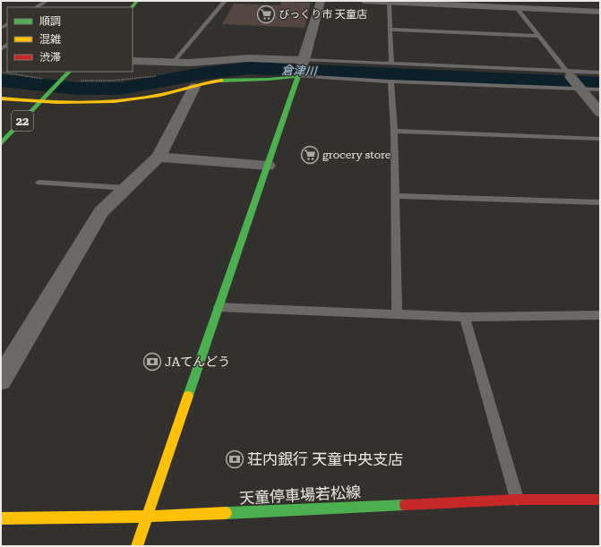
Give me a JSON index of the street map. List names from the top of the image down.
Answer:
{
  "streets": {
    "street": ["22", "天童停車場若松線"]
  },
  "water": ["倉津川"],
  "places": {
    "supermarket": ["びっくり市 天童店", "grocery store"],
    "bank": ["JAてんどう", "荘内銀行 天童中央支店"]
  },
  "legend": ["順調", "混雑", "渋滞"]
}
